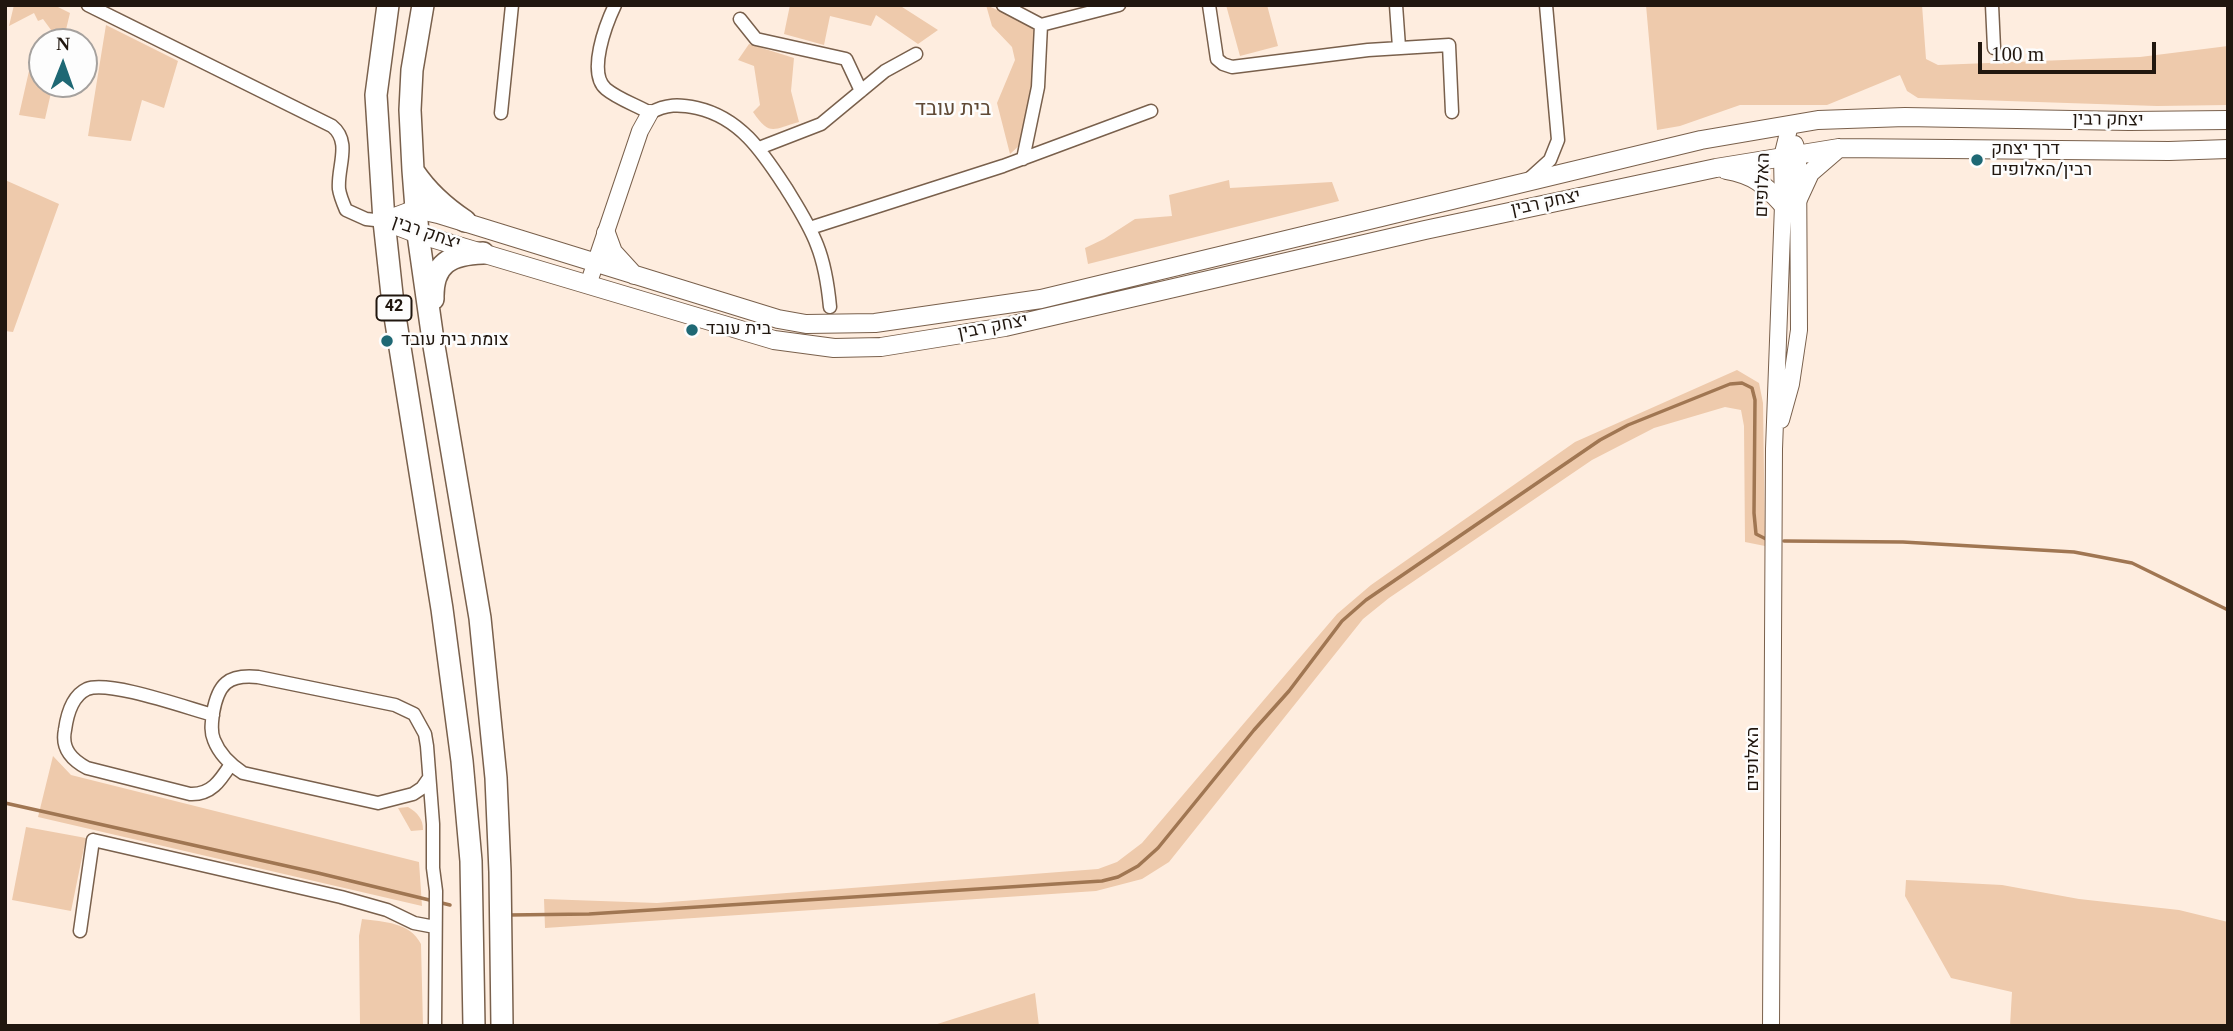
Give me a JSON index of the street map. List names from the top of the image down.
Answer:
{
  "streets": {
    "highway": ["42"],
    "main road": ["יצחק רבין"],
    "street": ["האלופים"]
  },
  "crossings": [
    ["יצחק רבין", "האלופים"],
    ["יצחק רבין", "42"]
  ],
  "districts": ["בית עובד"],
  "places": ["דרך יצחק רבין/האלופים", "בית עובד", "צומת בית עובד"],
  "scale_bar": "100 m",
  "north": "top"
}
